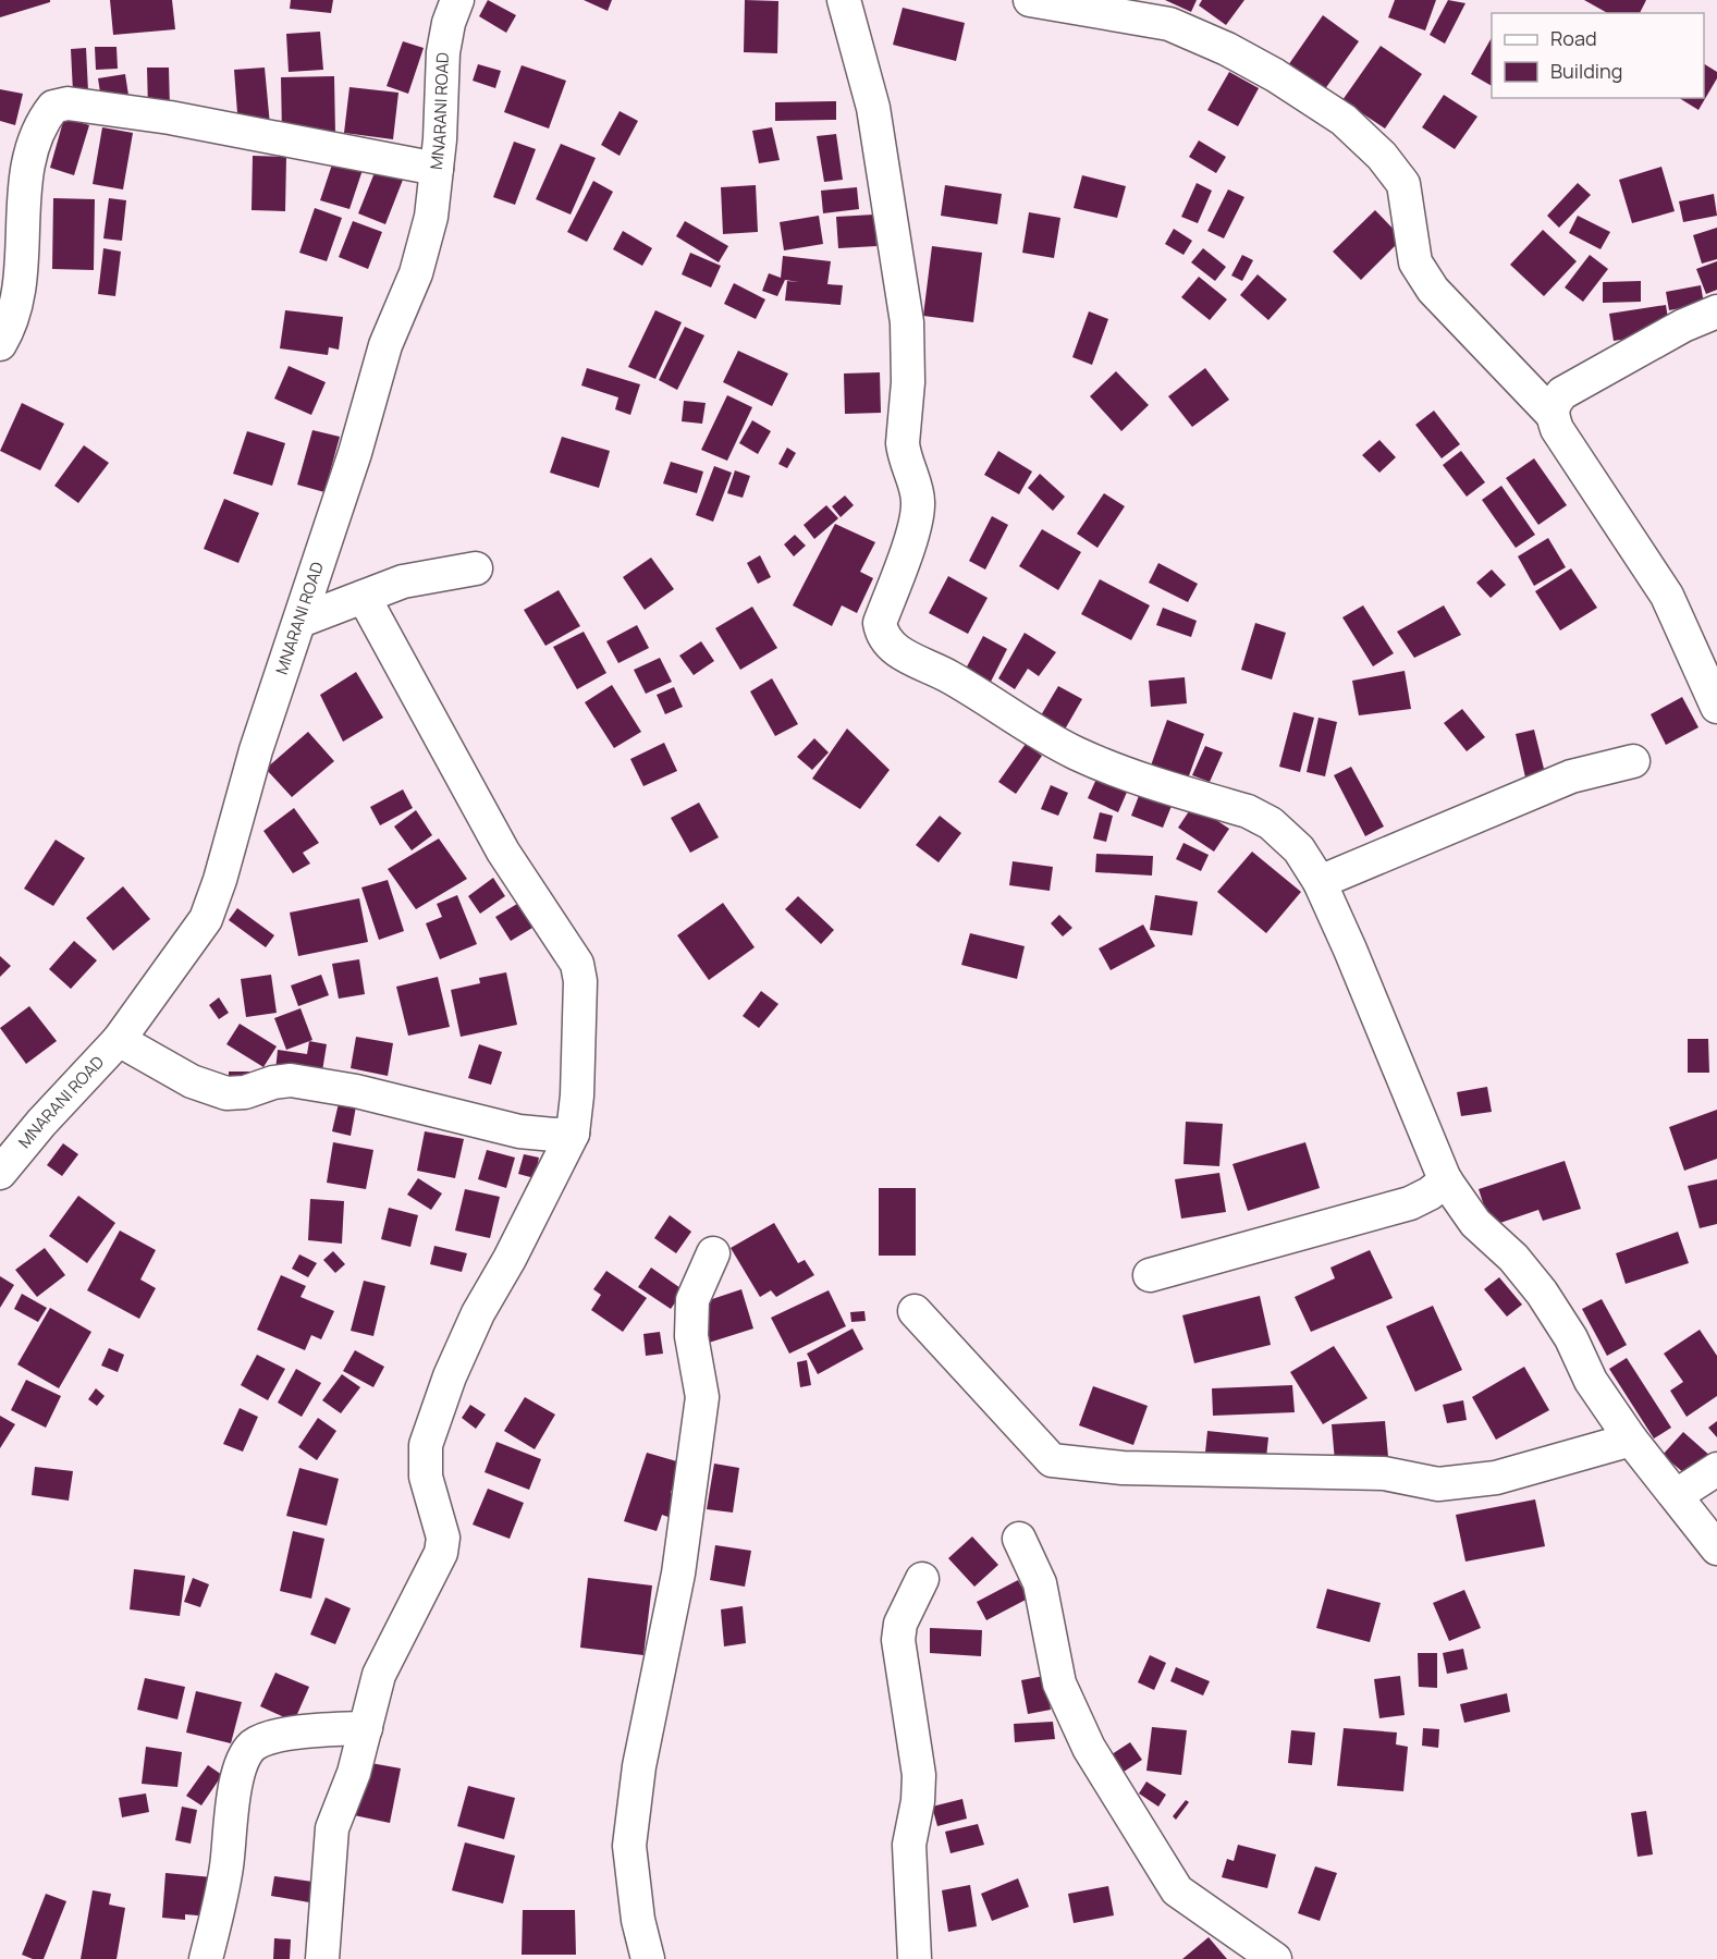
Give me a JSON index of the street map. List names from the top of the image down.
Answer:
{
  "streets": {
    "street": ["MNARANI ROAD"]
  },
  "legend": ["Road", "Building"]
}
